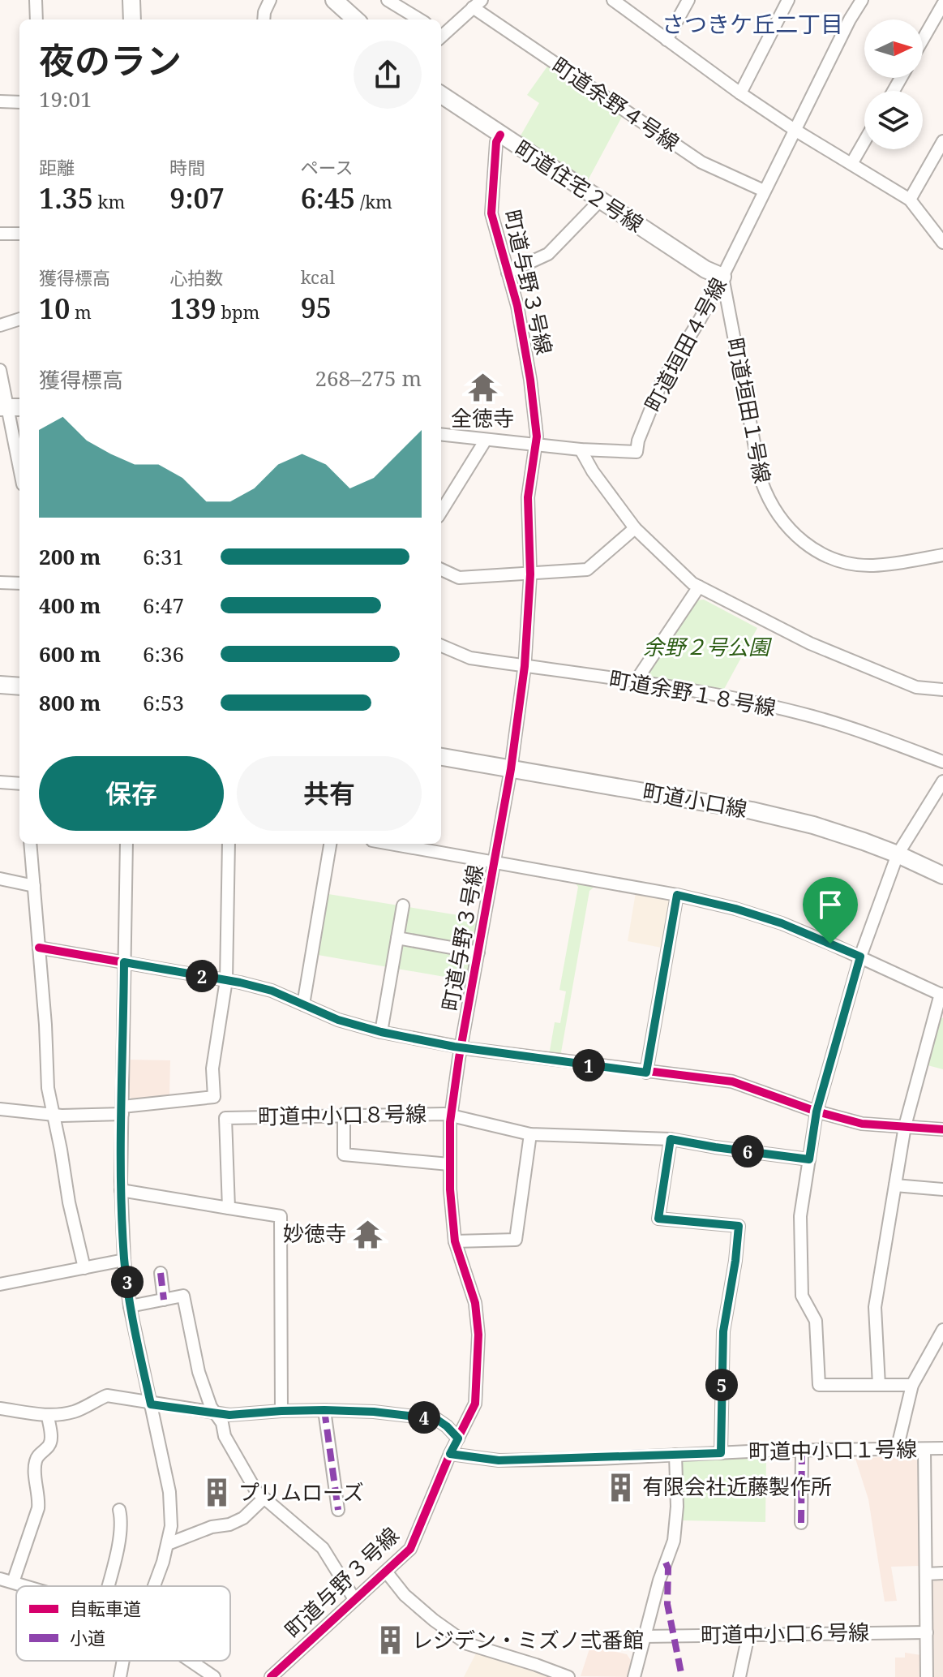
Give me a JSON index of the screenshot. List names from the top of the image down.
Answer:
{
  "streets": {
    "street": [
      "町道余野４号線",
      "町道住宅２号線",
      "町道与野３号線",
      "町道垣田４号線",
      "町道垣田１号線",
      "町道余野１８号線",
      "町道小口線",
      "町道中小口８号線",
      "町道中小口１号線",
      "町道中小口６号線"
    ]
  },
  "crossings": [
    ["町道余野４号線", "町道垣田４号線"],
    ["町道住宅２号線", "町道与野３号線"],
    ["町道住宅２号線", "町道垣田４号線"],
    ["町道住宅２号線", "町道垣田１号線"],
    ["町道与野３号線", "町道垣田４号線"],
    ["町道与野３号線", "町道余野１８号線"],
    ["町道与野３号線", "町道小口線"],
    ["町道与野３号線", "町道中小口８号線"],
    ["町道与野３号線", "町道中小口１号線"],
    ["町道垣田４号線", "町道垣田１号線"]
  ],
  "districts": ["さつきケ丘二丁目"],
  "parks": ["余野２号公園"],
  "places": {
    "temple": ["全徳寺", "妙徳寺"],
    "building": ["有限会社近藤製作所", "プリムローズ", "レジデン・ミズノ弍番館"]
  },
  "legend": ["自転車道", "小道"],
  "north": "right",
  "page": {
    "heading": ["夜のラン", "19:01"],
    "stats": [
      ["距離", "1.35 km"],
      ["時間", "9:07"],
      ["ペース", "6:45 /km"],
      ["獲得標高", "10 m"],
      ["心拍数", "139 bpm"],
      ["kcal", "95"]
    ],
    "chart": ["獲得標高", "268–275 m"],
    "list": [
      {
        "name": "200 m",
        "note": "6:31"
      },
      {
        "name": "400 m",
        "note": "6:47"
      },
      {
        "name": "600 m",
        "note": "6:36"
      },
      {
        "name": "800 m",
        "note": "6:53"
      }
    ],
    "buttons": ["保存", "共有"],
    "pins": [
      "2",
      "1",
      "6",
      "3",
      "5",
      "4"
    ]
  }
}
